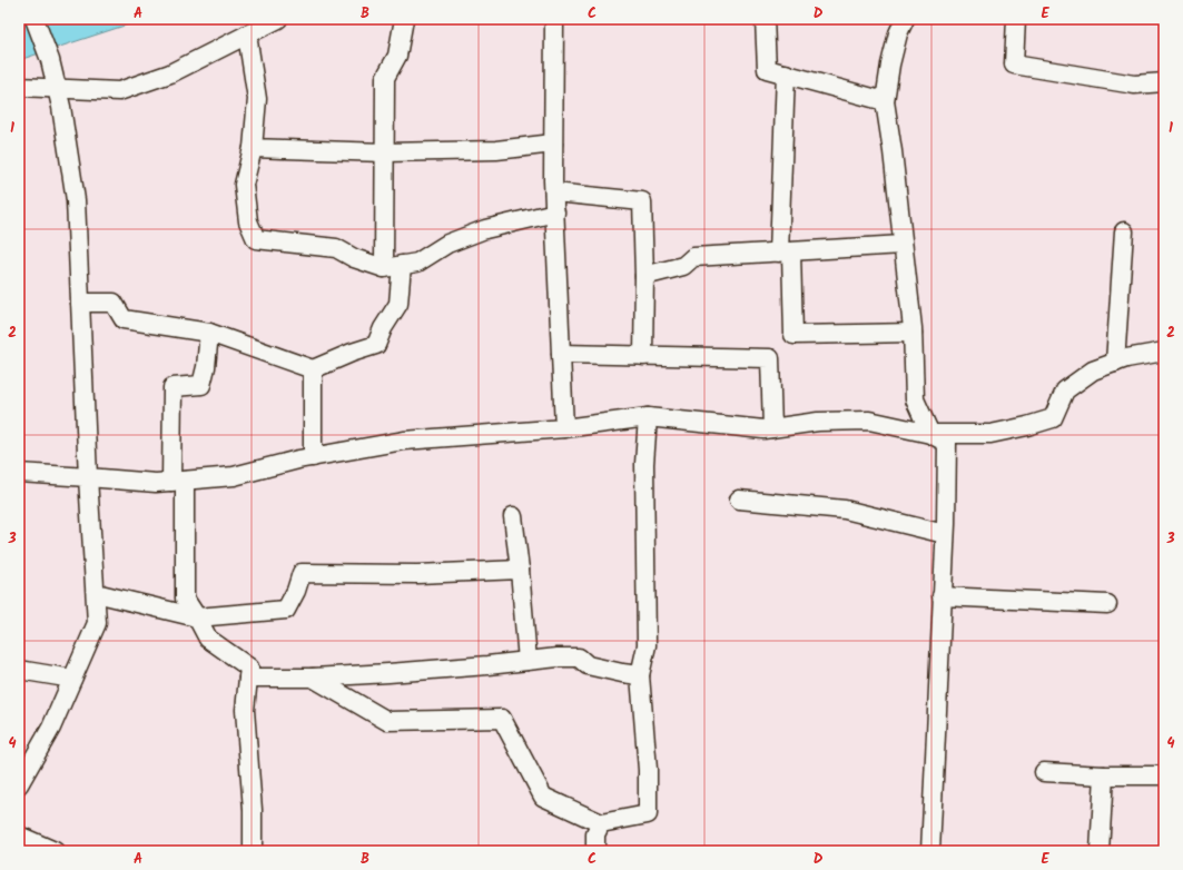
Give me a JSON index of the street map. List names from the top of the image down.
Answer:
{
  "grid": {
    "columns": [
      "A",
      "B",
      "C",
      "D",
      "E"
    ],
    "rows": [
      "1",
      "2",
      "3",
      "4"
    ]
  }
}
